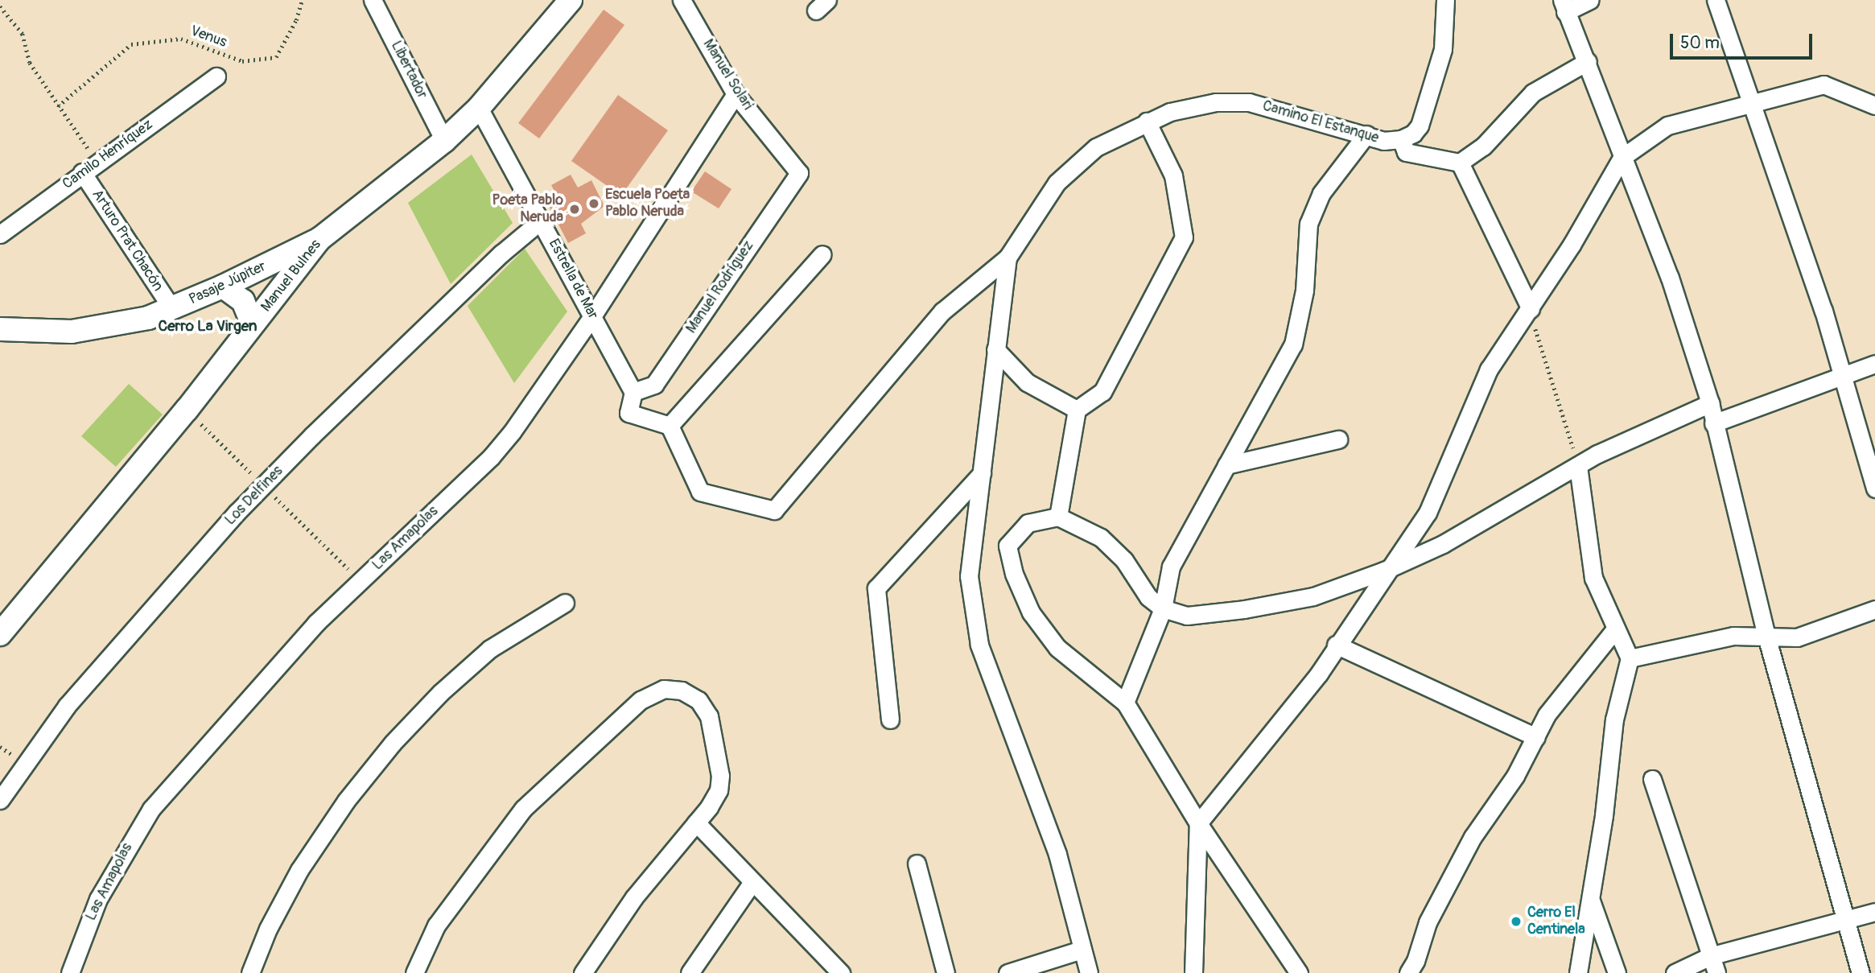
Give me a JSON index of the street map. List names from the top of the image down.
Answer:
{
  "streets": {
    "street": [
      "Libertador",
      "Manuel Solari",
      "Camino El Estanque",
      "Camilo Henríquez",
      "Arturo Prat Chacón",
      "Manuel Bulnes",
      "Estrella de Mar",
      "Pasaje Júpiter",
      "Manuel Rodríguez",
      "Los Delfines",
      "Las Amapolas"
    ],
    "path": ["Venus"]
  },
  "crossings": [
    ["Libertador", "Manuel Bulnes"],
    ["Manuel Solari", "Manuel Rodríguez"],
    ["Manuel Solari", "Las Amapolas"],
    ["Camilo Henríquez", "Arturo Prat Chacón"],
    ["Arturo Prat Chacón", "Pasaje Júpiter"],
    ["Manuel Bulnes", "Estrella de Mar"],
    ["Manuel Bulnes", "Pasaje Júpiter"],
    ["Estrella de Mar", "Manuel Rodríguez"],
    ["Estrella de Mar", "Los Delfines"],
    ["Estrella de Mar", "Las Amapolas"]
  ],
  "districts": ["Cerro La Virgen"],
  "places": ["Escuela Poeta Pablo Neruda", "Poeta Pablo Neruda", "Cerro El Centinela"],
  "scale_bar": "50 m"
}
